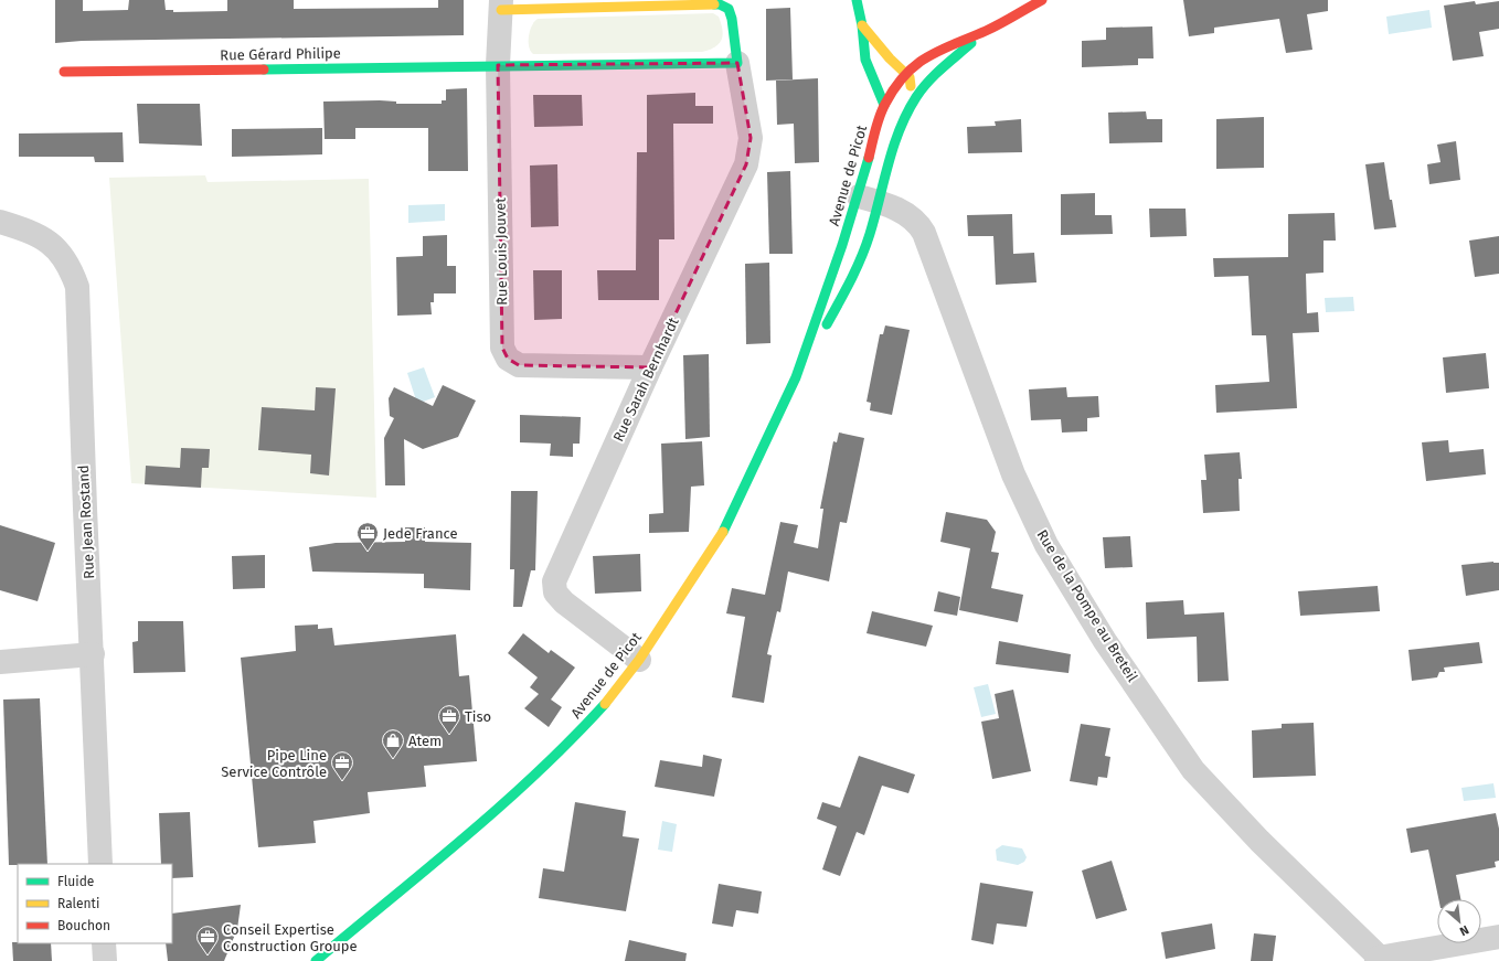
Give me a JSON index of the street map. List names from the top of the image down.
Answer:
{
  "streets": {
    "street": [
      "Rue Gérard Philipe",
      "Avenue de Picot",
      "Rue Louis Jouvet",
      "Rue Sarah Bernhardt",
      "Rue Jean Rostand",
      "Rue de la Pompe au Breteil"
    ]
  },
  "crossings": [
    ["Rue Gérard Philipe", "Rue Louis Jouvet"],
    ["Avenue de Picot", "Rue Sarah Bernhardt"],
    ["Avenue de Picot", "Rue de la Pompe au Breteil"],
    ["Rue Louis Jouvet", "Rue Sarah Bernhardt"]
  ],
  "places": {
    "office": [
      "Jede France",
      "Tiso",
      "Pipe Line Service Contrôle",
      "Conseil Expertise Construction Groupe"
    ],
    "shop": ["Atem"]
  },
  "legend": ["Fluide", "Ralenti", "Bouchon"],
  "north": "bottom right"
}
